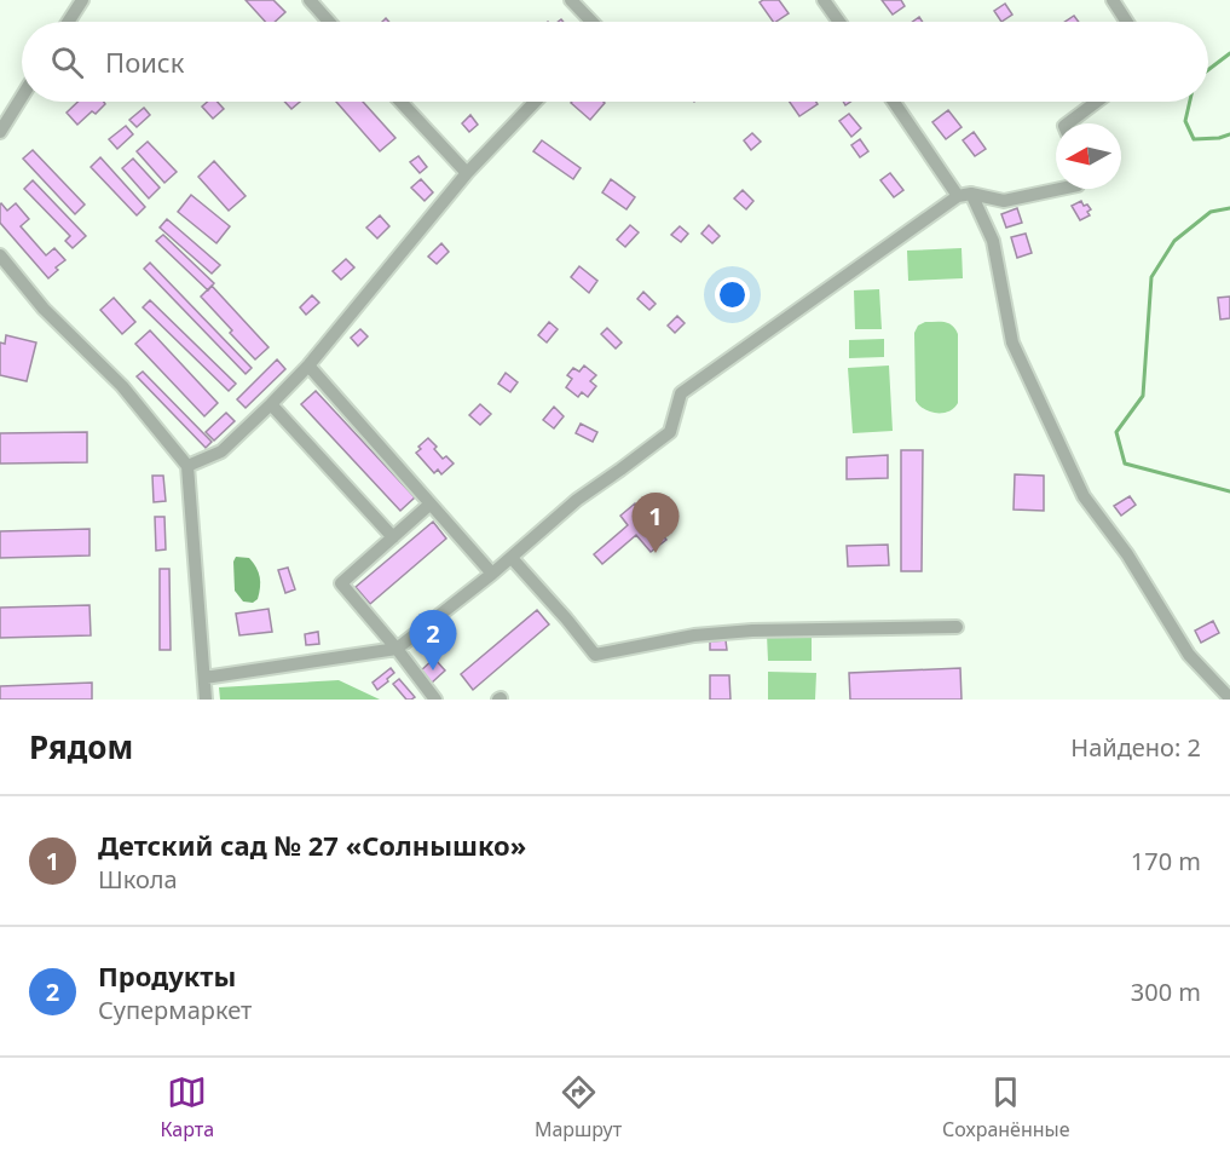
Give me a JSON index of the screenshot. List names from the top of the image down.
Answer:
{
  "north": "left",
  "page": {
    "search": "Поиск",
    "pins": ["1", "2"],
    "heading": ["Рядом", "Найдено: 2"],
    "list": [
      {
        "mark": "1",
        "name": "Детский сад № 27 «Солнышко»",
        "note": "Школа",
        "value": "170 m"
      },
      {
        "mark": "2",
        "name": "Продукты",
        "note": "Супермаркет",
        "value": "300 m"
      }
    ],
    "nav": ["Карта", "Маршрут", "Сохранённые"]
  }
}
